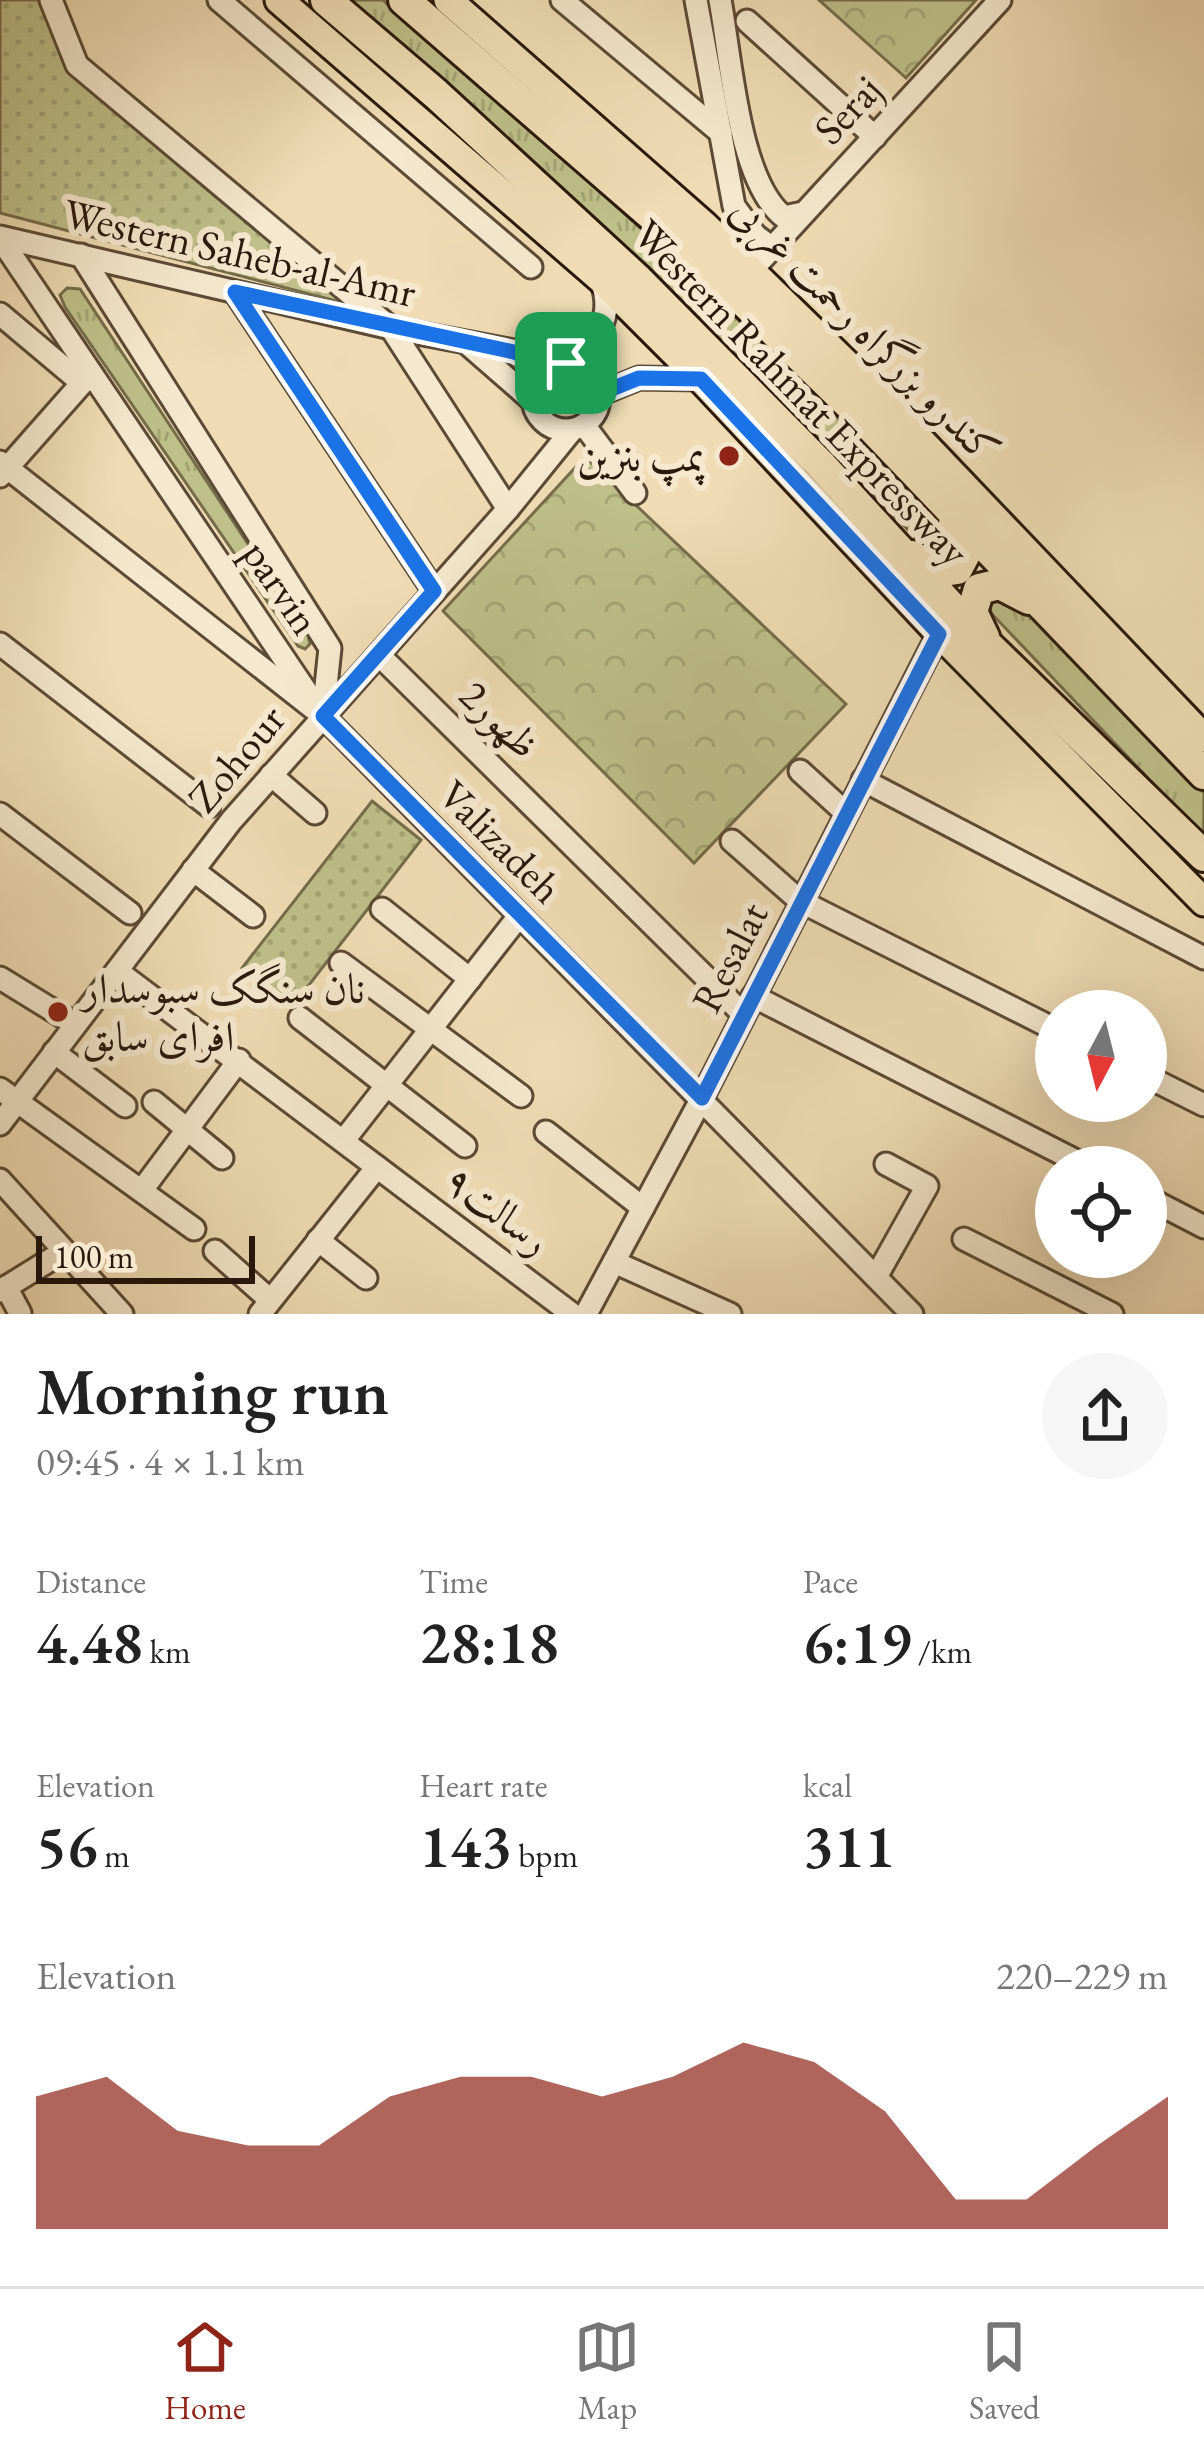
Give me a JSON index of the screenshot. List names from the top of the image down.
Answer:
{
  "streets": {
    "highway": ["Western Rahmat Expressway"],
    "main road": ["کندرو بزرگراه رحمت غربی"],
    "street": [
      "Seraj",
      "Western Saheb-al-Amr",
      "parvin",
      "2ظهور",
      "Zohour",
      "Valizadeh",
      "Resalat",
      "رسالت۹"
    ]
  },
  "crossings": [
    ["Seraj", "کندرو بزرگراه رحمت غربی"],
    ["Western Saheb-al-Amr", "parvin"],
    ["Western Saheb-al-Amr", "Zohour"],
    ["parvin", "Zohour"],
    ["parvin", "Valizadeh"],
    ["2ظهور", "Zohour"],
    ["2ظهور", "Resalat"],
    ["Zohour", "Valizadeh"],
    ["Zohour", "رسالت۹"],
    ["Valizadeh", "Resalat"]
  ],
  "places": ["پمپ بنزین", "نان سنگک سبوسدار افرای سابق"],
  "scale_bar": "100 m",
  "north": "bottom",
  "page": {
    "scale": "100 m",
    "heading": ["Morning run", "09:45 · 4 × 1.1 km"],
    "stats": [
      ["Distance", "4.48 km"],
      ["Time", "28:18"],
      ["Pace", "6:19 /km"],
      ["Elevation", "56 m"],
      ["Heart rate", "143 bpm"],
      ["kcal", "311"]
    ],
    "chart": ["Elevation", "220–229 m"],
    "tabs": ["Home", "Map", "Saved"]
  }
}
